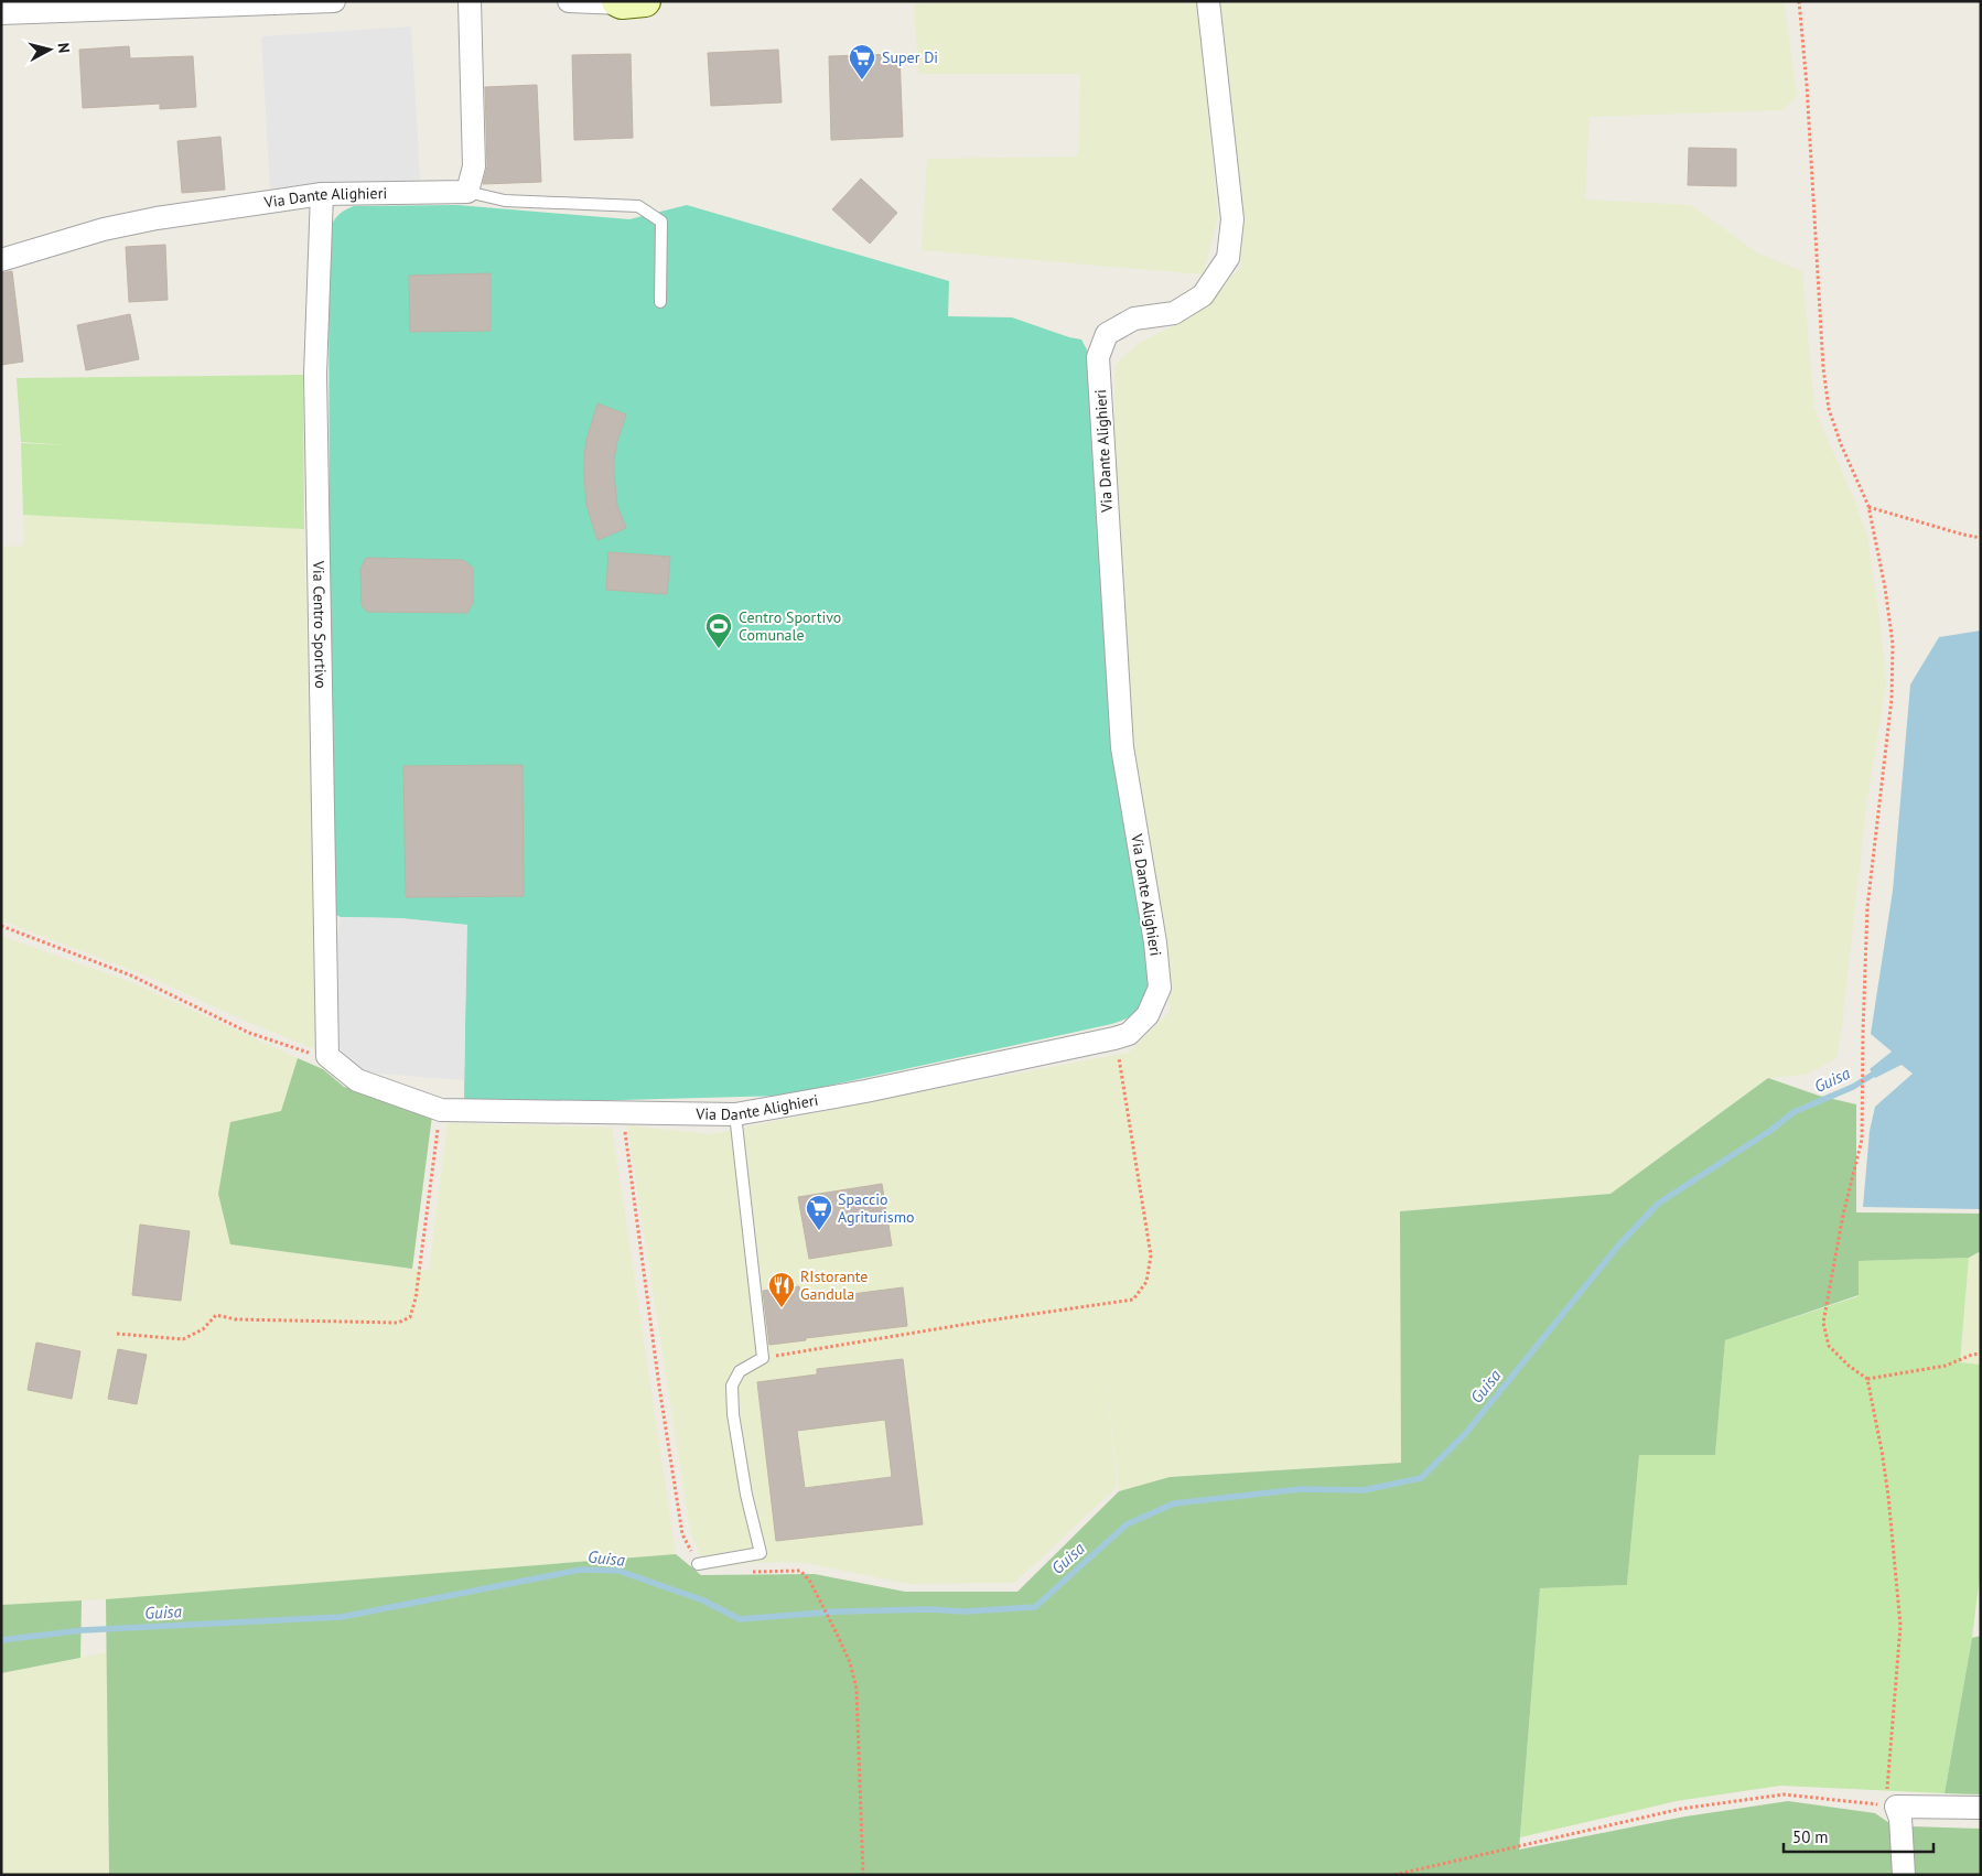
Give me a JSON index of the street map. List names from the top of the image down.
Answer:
{
  "streets": {
    "street": ["Via Dante Alighieri", "Via Centro Sportivo"]
  },
  "crossings": [
    ["Via Dante Alighieri", "Via Centro Sportivo"]
  ],
  "water": ["Guisa"],
  "places": {
    "supermarket": ["Super Di", "Spaccio Agriturismo"],
    "sports": ["Centro Sportivo Comunale"],
    "restaurant": ["RIstorante Gandula"]
  },
  "scale_bar": "50 m",
  "north": "right"
}
